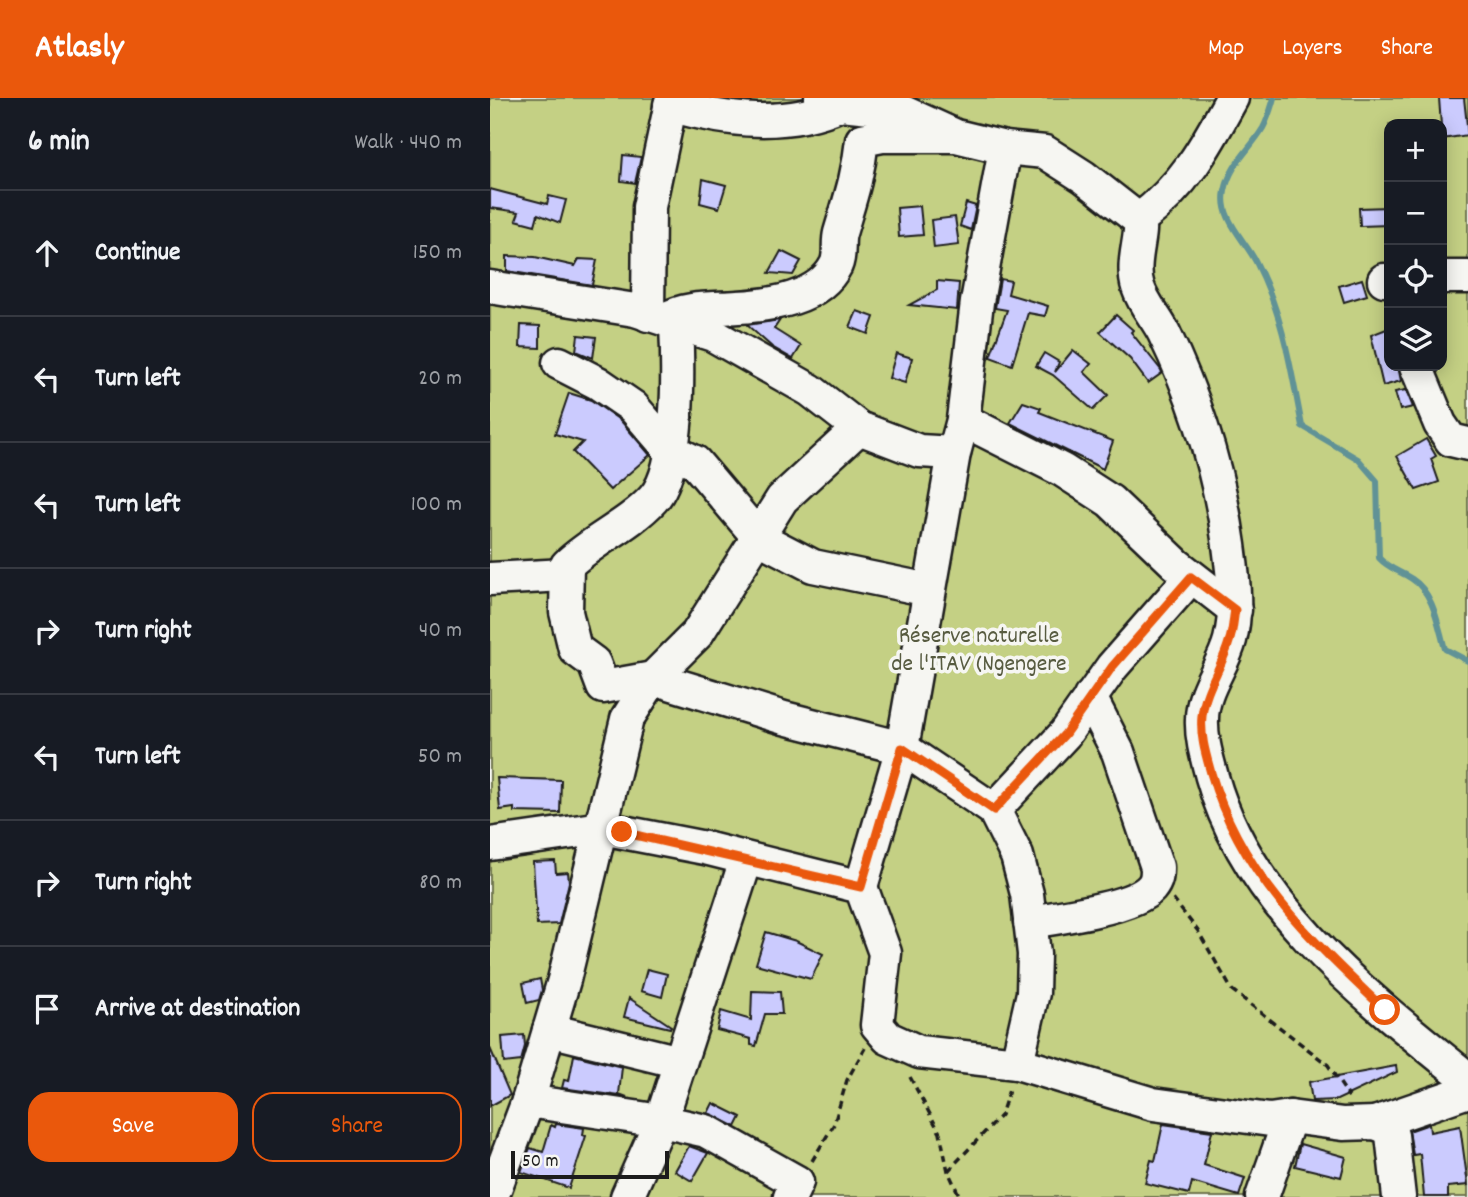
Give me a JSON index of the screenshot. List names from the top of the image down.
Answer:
{
  "parks": ["Réserve naturelle de l'ITAV (Ngengere"],
  "scale_bar": "50 m",
  "page": {
    "header": "Atlasly",
    "nav": ["Map", "Layers", "Share"],
    "heading": ["6 min", "Walk · 440 m"],
    "map_buttons": ["+", "−"],
    "list": [
      ["Continue", "150 m"],
      ["Turn left", "20 m"],
      ["Turn left", "100 m"],
      ["Turn right", "40 m"],
      ["Turn left", "50 m"],
      ["Turn right", "80 m"],
      "Arrive at destination"
    ],
    "buttons": ["Save", "Share"],
    "scale": "50 m"
  }
}
